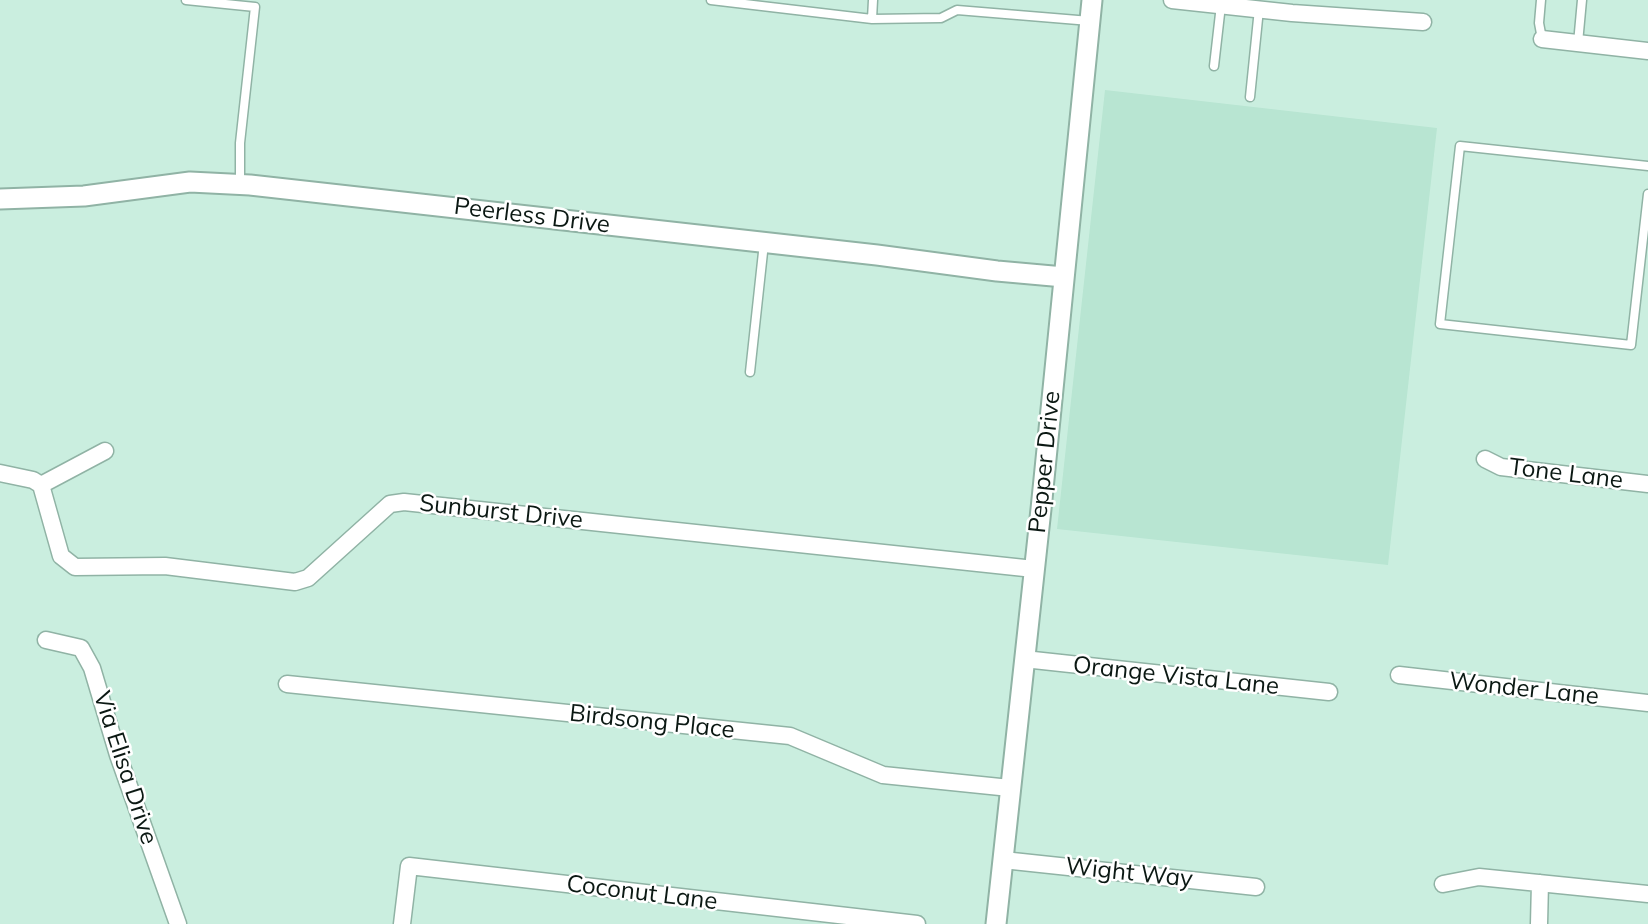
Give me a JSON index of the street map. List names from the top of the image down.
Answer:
{
  "streets": {
    "street": [
      "Peerless Drive",
      "Pepper Drive",
      "Tone Lane",
      "Sunburst Drive",
      "Orange Vista Lane",
      "Wonder Lane",
      "Birdsong Place",
      "Via Elisa Drive",
      "Wight Way",
      "Coconut Lane"
    ]
  },
  "crossings": [
    ["Peerless Drive", "Pepper Drive"],
    ["Pepper Drive", "Sunburst Drive"],
    ["Pepper Drive", "Orange Vista Lane"],
    ["Pepper Drive", "Birdsong Place"],
    ["Pepper Drive", "Wight Way"]
  ]
}
